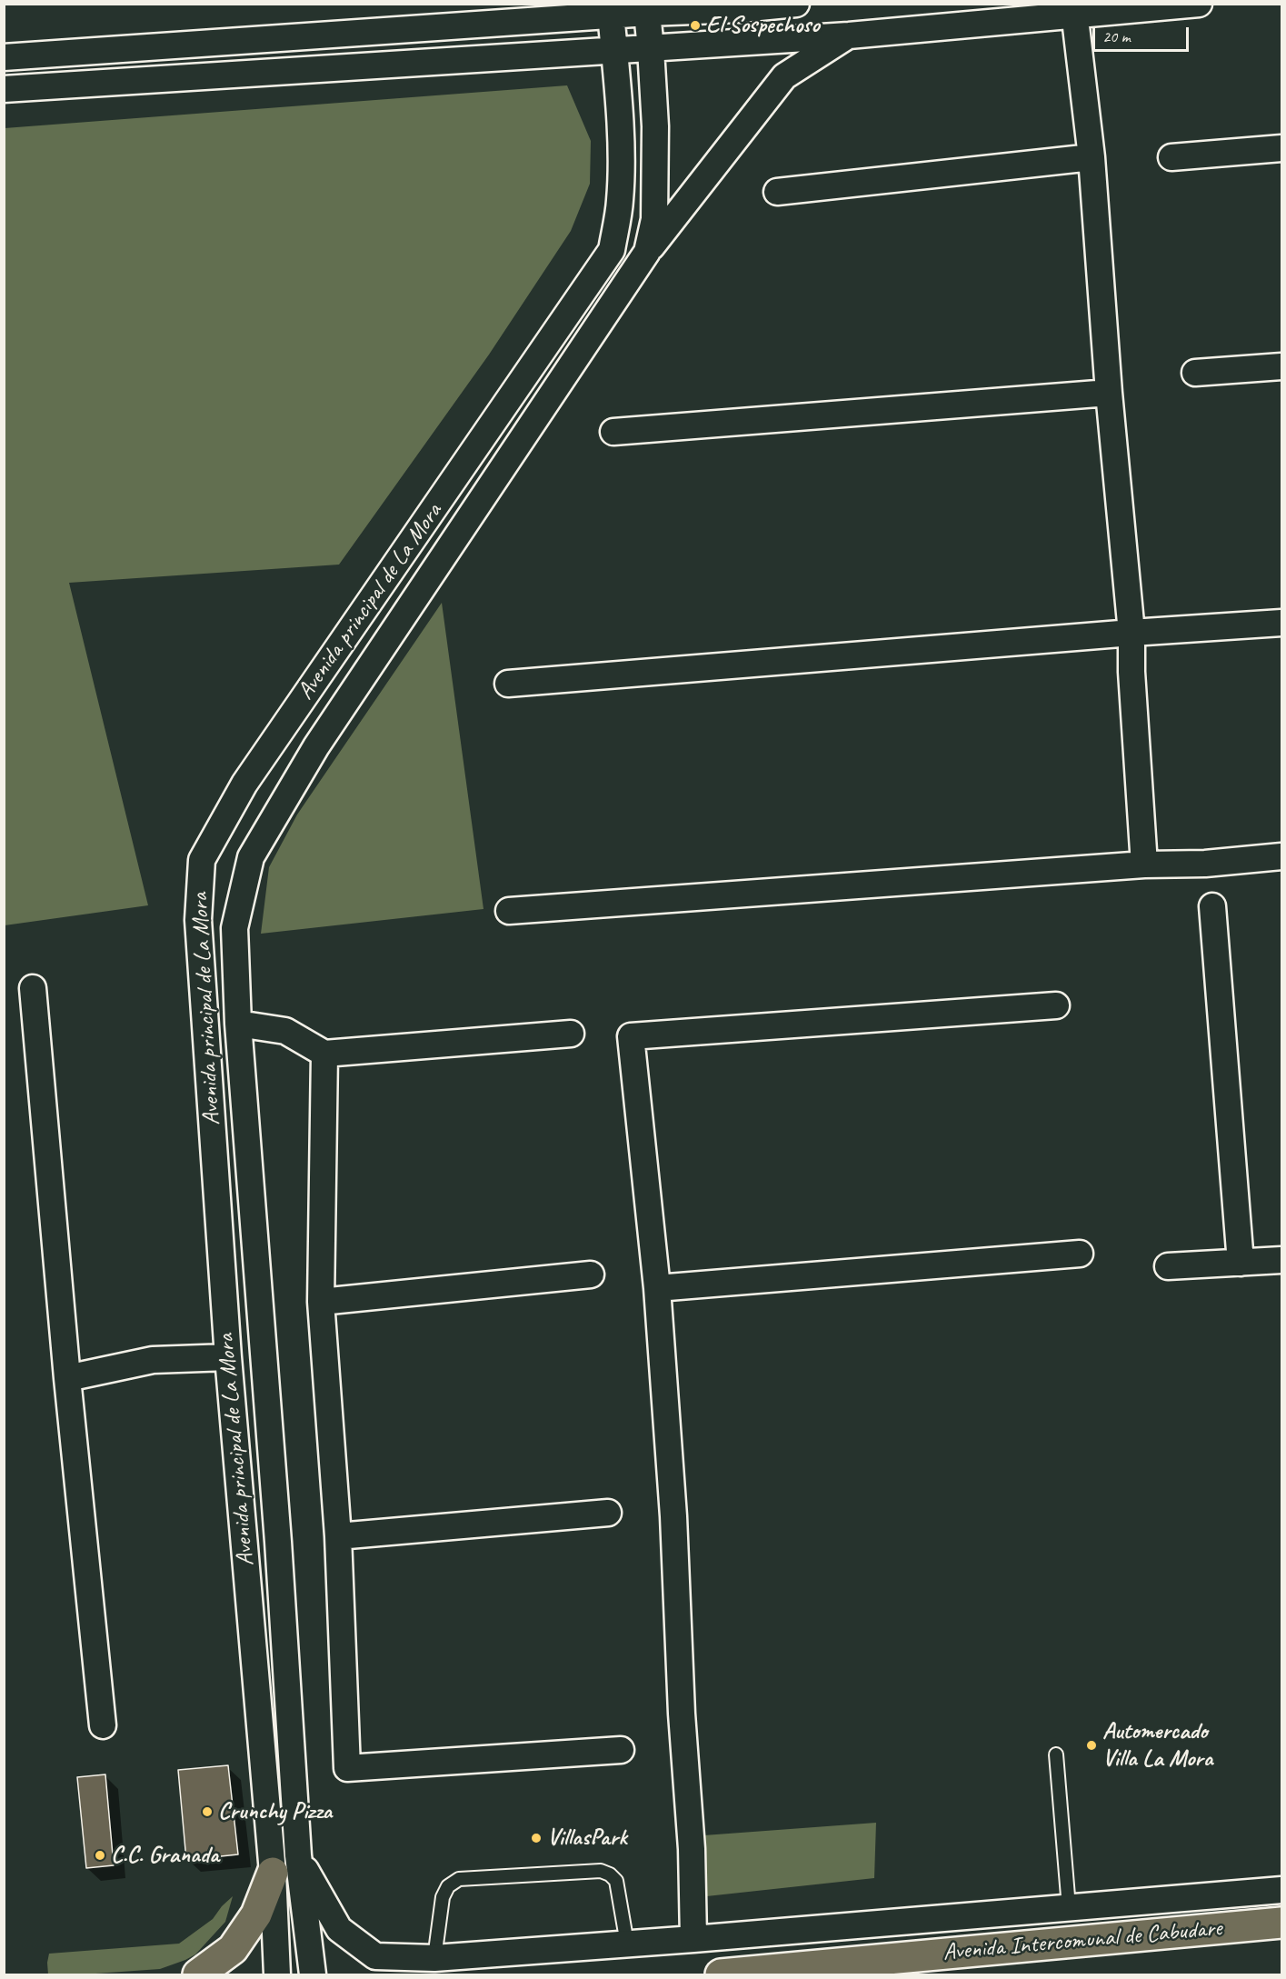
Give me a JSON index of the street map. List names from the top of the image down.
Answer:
{
  "streets": {
    "highway": ["Avenida Intercomunal de Cabudare"],
    "street": ["Avenida principal de La Mora"]
  },
  "places": [
    "El Sospechoso",
    "Automercado Villa La Mora",
    "Crunchy Pizza",
    "VillasPark",
    "C.C. Granada"
  ],
  "scale_bar": "20 m"
}
